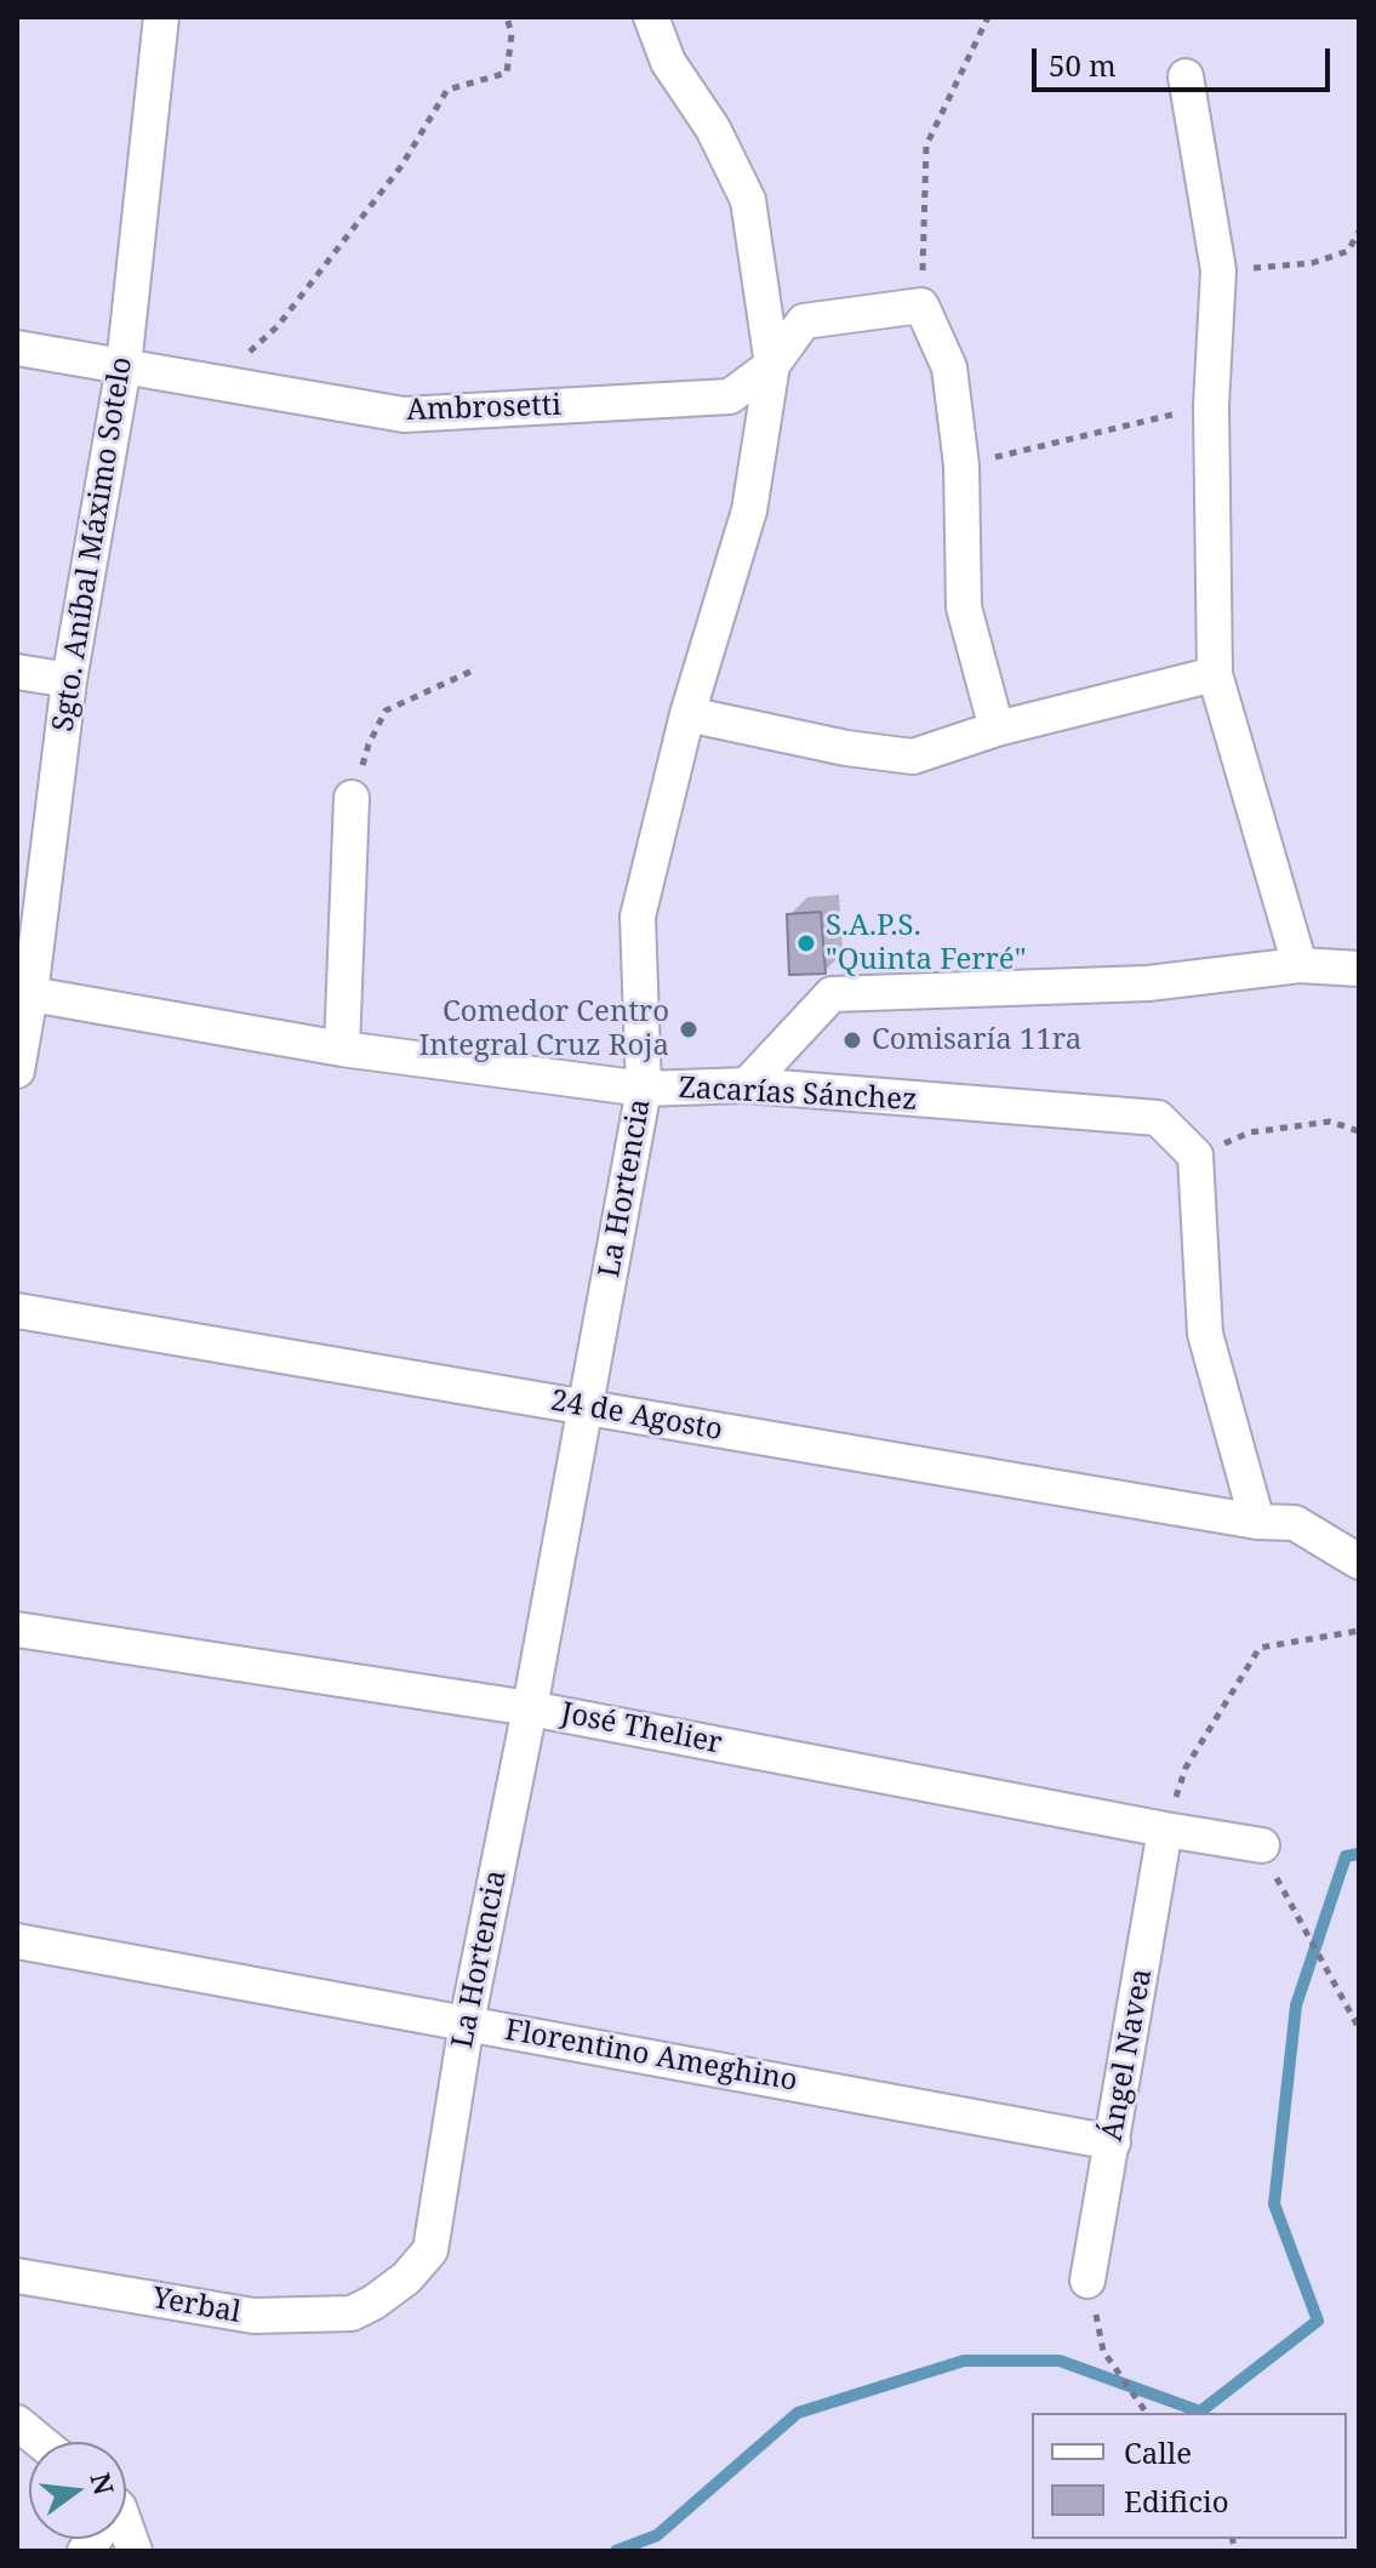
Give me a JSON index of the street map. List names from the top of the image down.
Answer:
{
  "streets": {
    "street": [
      "Ambrosetti",
      "Sgto. Aníbal Máximo Sotelo",
      "Zacarías Sánchez",
      "La Hortencia",
      "24 de Agosto",
      "José Thelier",
      "Ángel Navea",
      "Florentino Ameghino",
      "Yerbal"
    ]
  },
  "crossings": [
    ["Ambrosetti", "Sgto. Aníbal Máximo Sotelo"],
    ["Ambrosetti", "La Hortencia"],
    ["Sgto. Aníbal Máximo Sotelo", "Zacarías Sánchez"],
    ["Zacarías Sánchez", "La Hortencia"],
    ["La Hortencia", "24 de Agosto"],
    ["La Hortencia", "José Thelier"],
    ["La Hortencia", "Florentino Ameghino"],
    ["La Hortencia", "Yerbal"],
    ["José Thelier", "Ángel Navea"],
    ["Ángel Navea", "Florentino Ameghino"]
  ],
  "places": ["S.A.P.S. \"Quinta Ferré\"", "Comedor Centro Integral Cruz Roja", "Comisaría 11ra"],
  "legend": ["Calle", "Edificio"],
  "scale_bar": "50 m",
  "north": "right"
}
